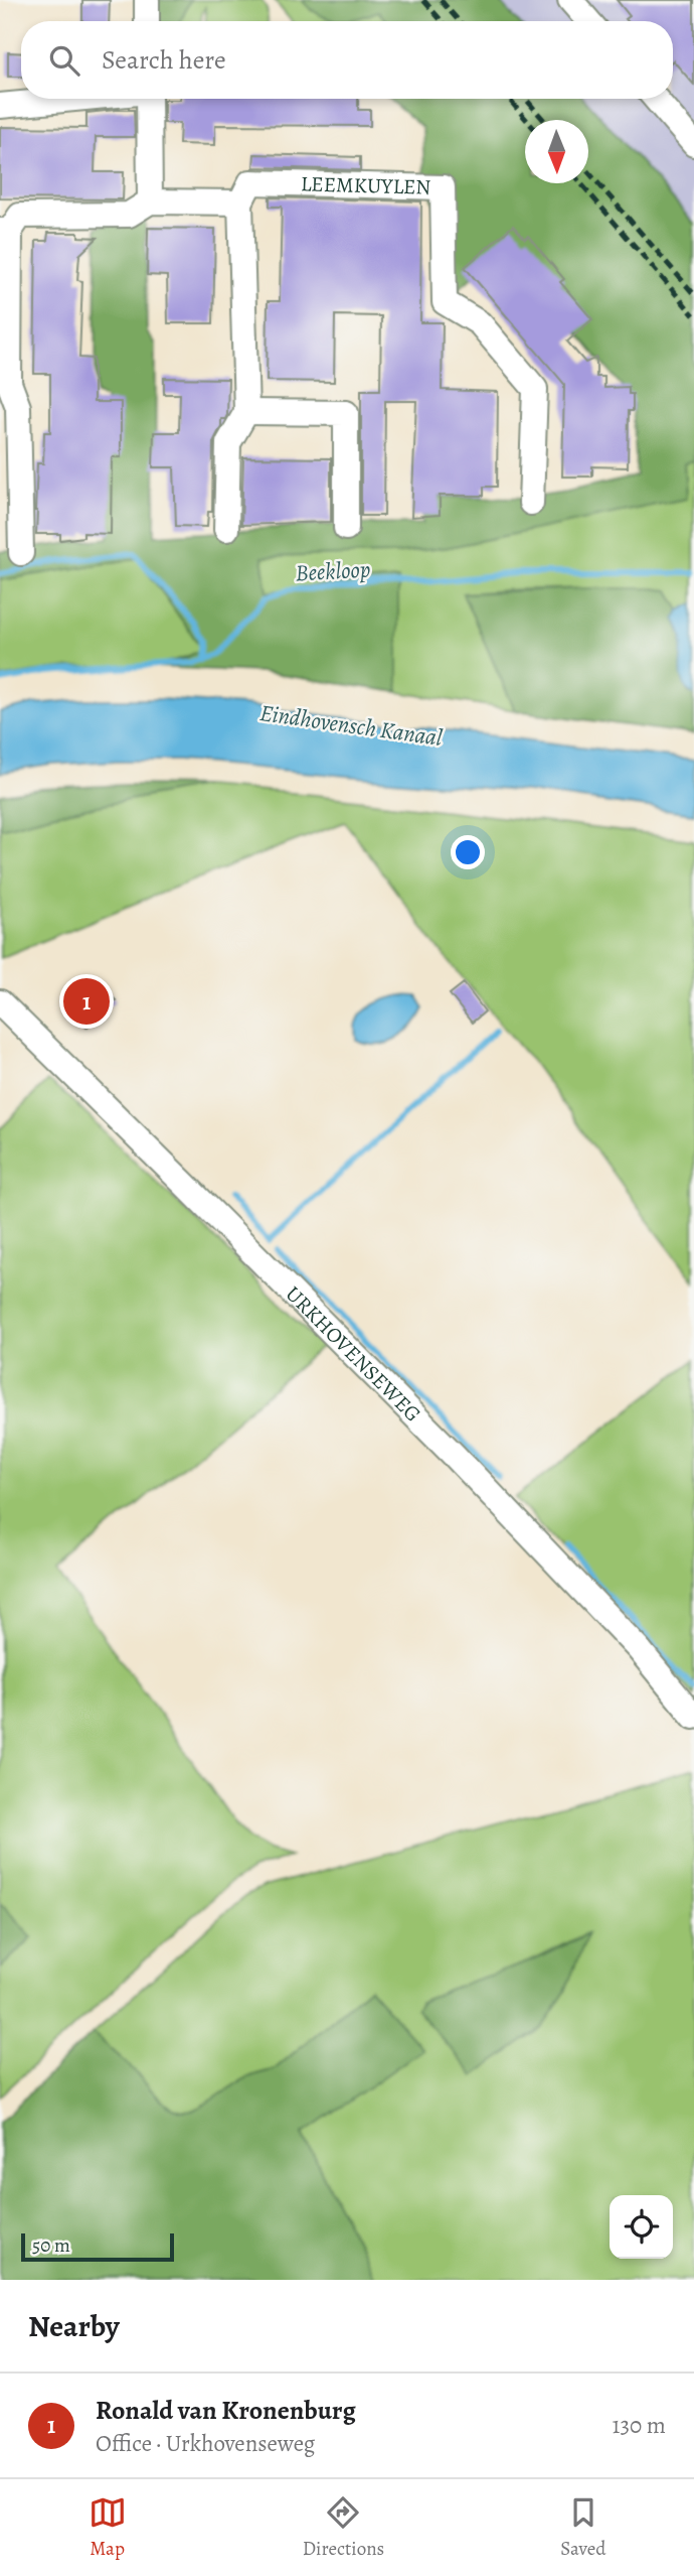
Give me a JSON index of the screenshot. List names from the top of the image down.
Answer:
{
  "streets": {
    "street": ["LEEMKUYLEN", "URKHOVENSEWEG"]
  },
  "water": ["Beekloop", "Eindhovensch Kanaal"],
  "scale_bar": "50 m",
  "north": "bottom",
  "page": {
    "search": "Search here",
    "pins": "1",
    "scale": "50 m",
    "heading": "Nearby",
    "list": [
      {
        "mark": "1",
        "name": "Ronald van Kronenburg",
        "note": "Office · Urkhovenseweg",
        "value": "130 m"
      }
    ],
    "nav": ["Map", "Directions", "Saved"]
  }
}
